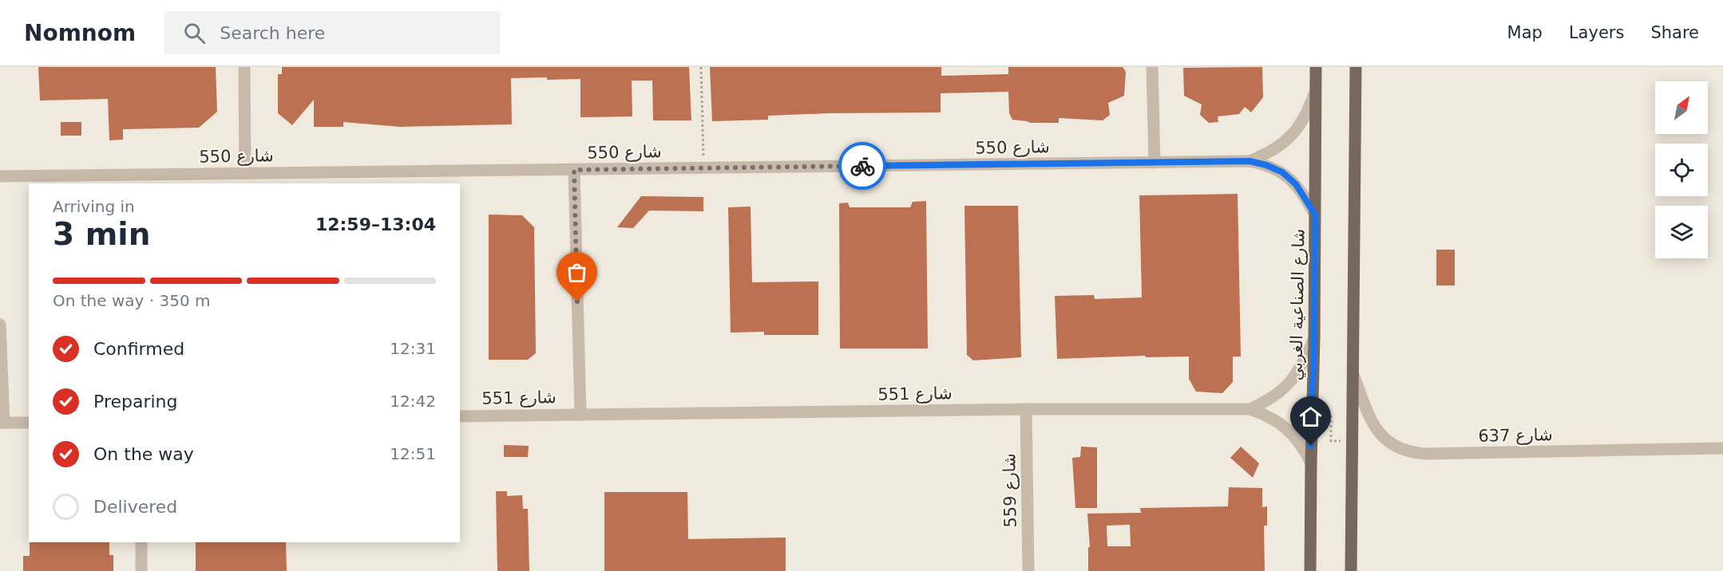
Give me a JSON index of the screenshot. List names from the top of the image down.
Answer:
{
  "streets": {
    "main road": ["شارع الصناعية الغربي"],
    "street": [
      "شارع 550",
      "شارع 551",
      "شارع 637",
      "شارع 559"
    ]
  },
  "crossings": [
    ["شارع 550", "شارع الصناعية الغربي"],
    ["شارع 550", "شارع 551"],
    ["شارع الصناعية الغربي", "شارع 551"],
    ["شارع 551", "شارع 559"]
  ],
  "north": "top right",
  "page": {
    "header": "Nomnom",
    "search": "Search here",
    "nav": ["Map", "Layers", "Share"],
    "heading": ["3 min", "Arriving in", "12:59–13:04"],
    "bar": "On the way · 350 m",
    "list": [
      ["Confirmed", "12:31"],
      ["Preparing", "12:42"],
      ["On the way", "12:51"],
      "Delivered"
    ]
  }
}
